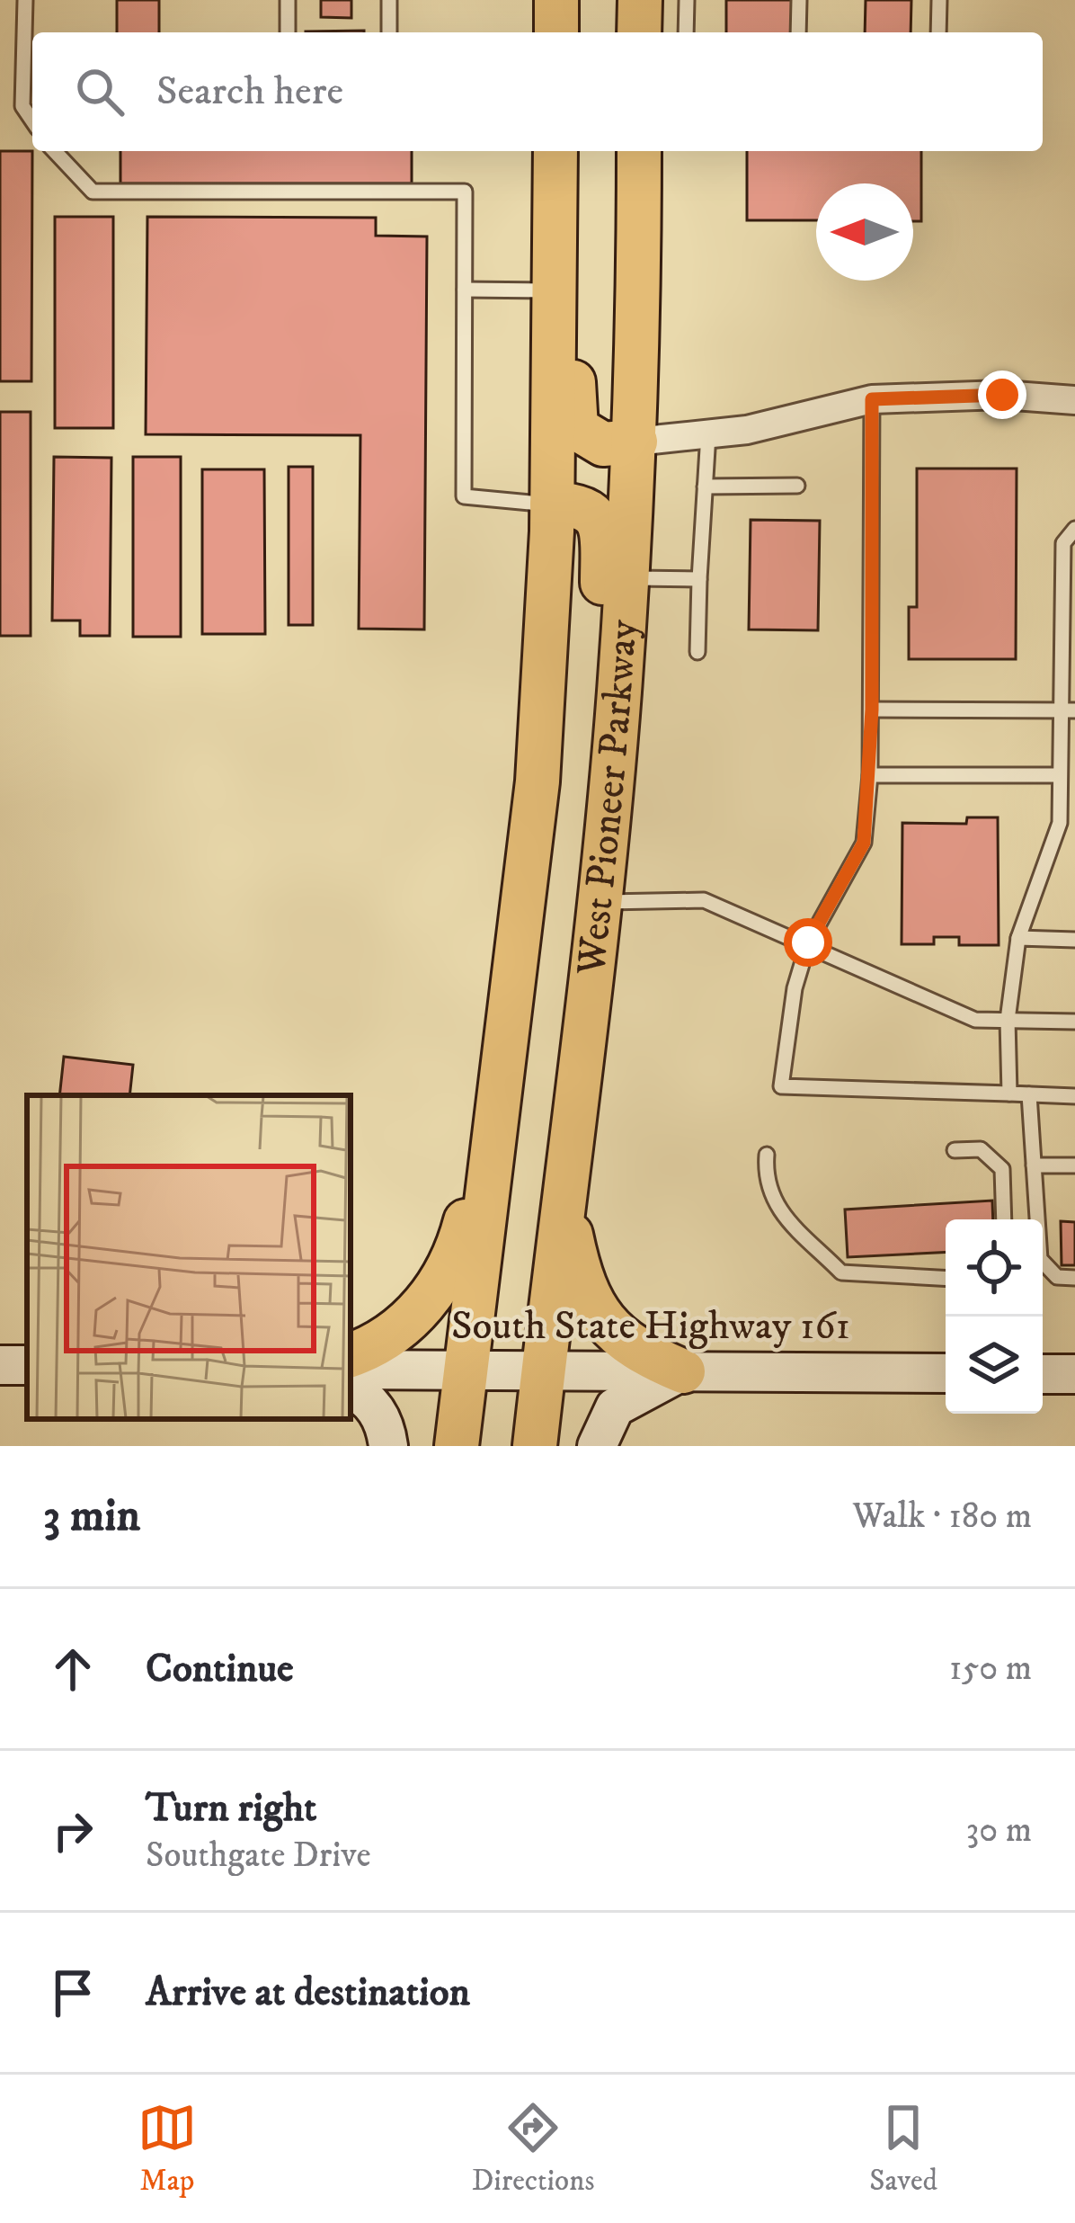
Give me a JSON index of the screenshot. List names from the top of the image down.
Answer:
{
  "streets": {
    "main road": ["West Pioneer Parkway", "South State Highway 161"]
  },
  "crossings": [
    ["West Pioneer Parkway", "South State Highway 161"]
  ],
  "north": "left",
  "page": {
    "search": "Search here",
    "heading": ["3 min", "Walk · 180 m"],
    "list": [
      ["Continue", "150 m"],
      ["Turn right", "Southgate Drive", "30 m"],
      "Arrive at destination"
    ],
    "nav": ["Map", "Directions", "Saved"]
  }
}
